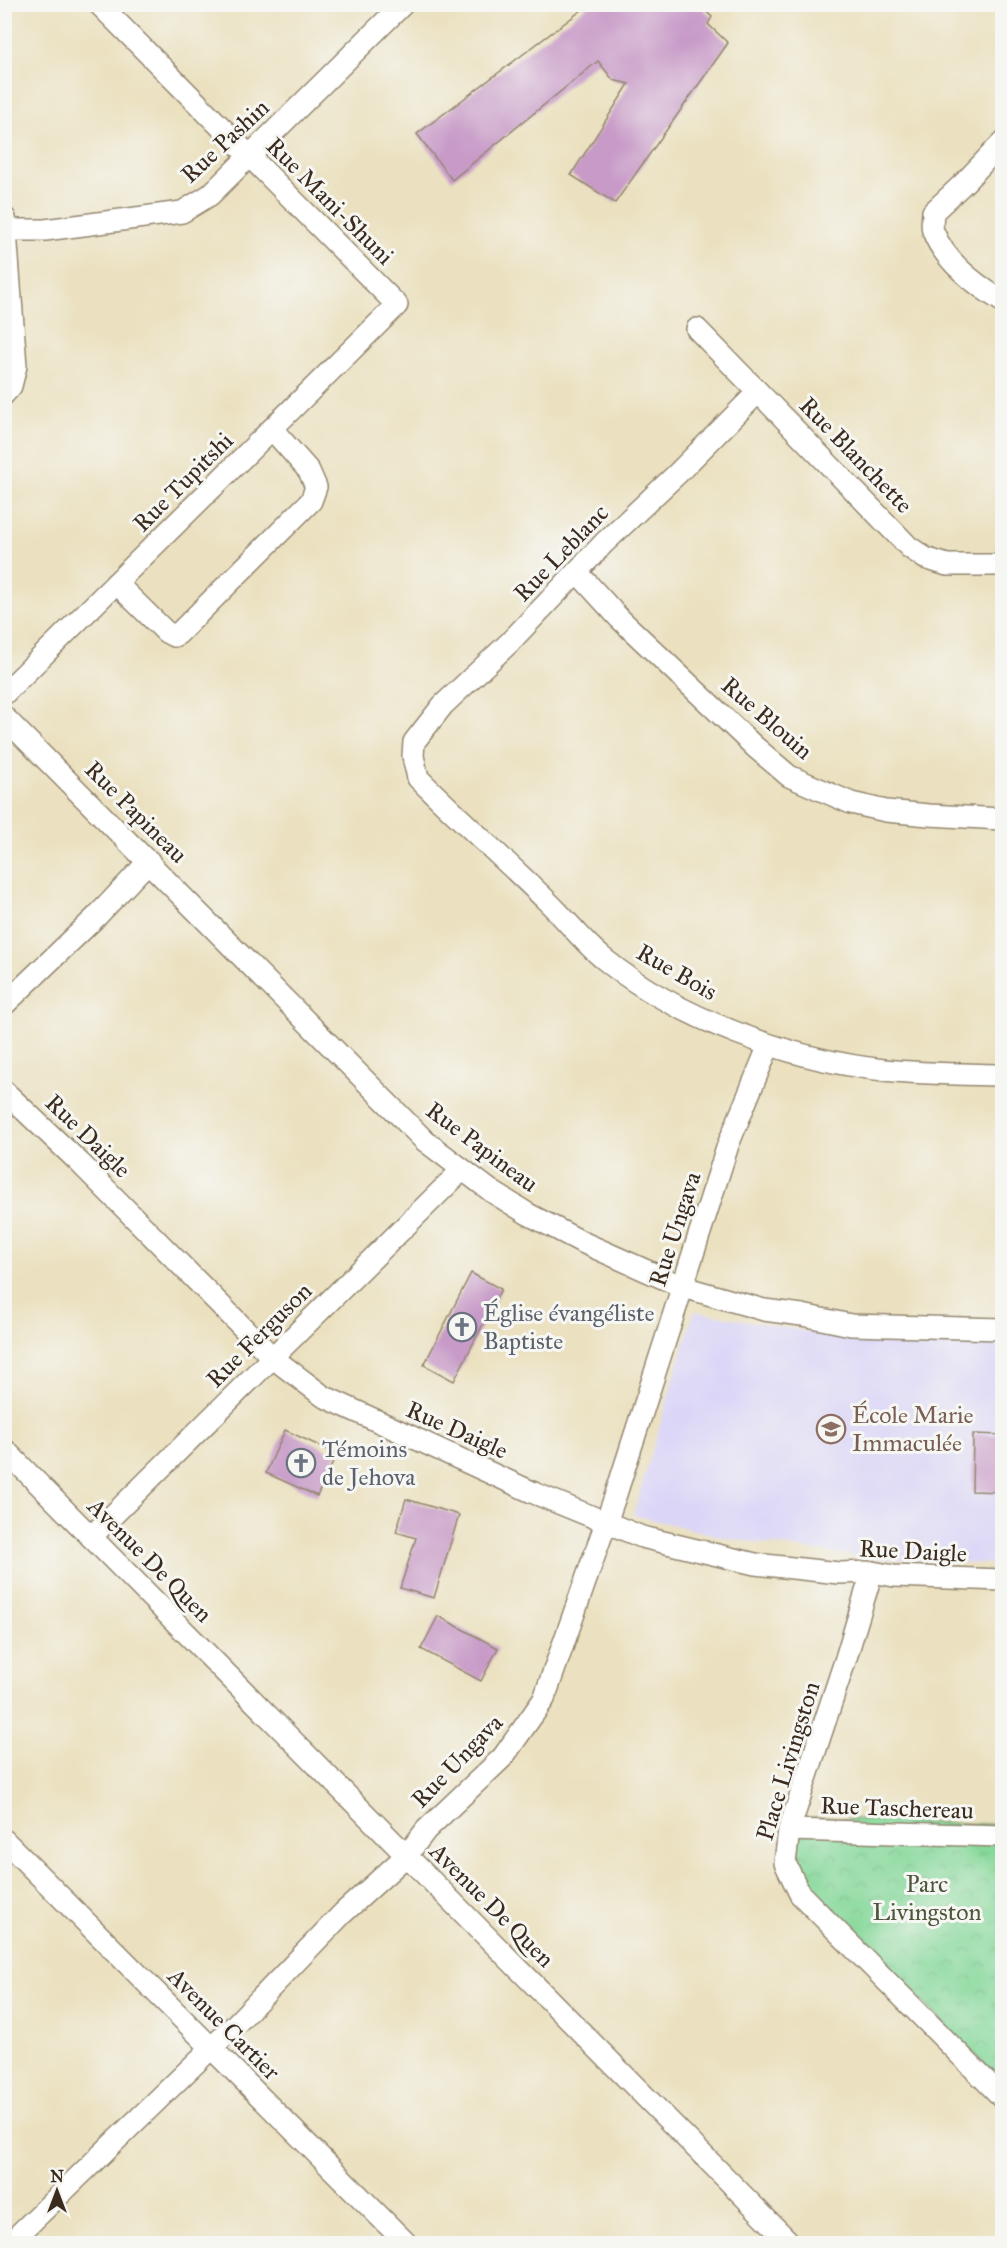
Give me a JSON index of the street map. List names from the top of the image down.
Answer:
{
  "streets": {
    "street": [
      "Rue Pashin",
      "Rue Mani-Shuni",
      "Rue Blanchette",
      "Rue Tupitshi",
      "Rue Leblanc",
      "Rue Blouin",
      "Rue Papineau",
      "Rue Bois",
      "Rue Daigle",
      "Rue Ungava",
      "Rue Ferguson",
      "Avenue De Quen",
      "Place Livingston",
      "Rue Taschereau",
      "Avenue Cartier"
    ]
  },
  "crossings": [
    ["Rue Pashin", "Rue Mani-Shuni"],
    ["Rue Mani-Shuni", "Rue Tupitshi"],
    ["Rue Blanchette", "Rue Leblanc"],
    ["Rue Leblanc", "Rue Blouin"],
    ["Rue Leblanc", "Rue Bois"],
    ["Rue Papineau", "Rue Ungava"],
    ["Rue Papineau", "Rue Ferguson"],
    ["Rue Bois", "Rue Ungava"],
    ["Rue Daigle", "Rue Ungava"],
    ["Rue Daigle", "Rue Ferguson"],
    ["Rue Daigle", "Place Livingston"],
    ["Rue Ungava", "Avenue De Quen"],
    ["Rue Ungava", "Avenue Cartier"],
    ["Rue Ferguson", "Avenue De Quen"],
    ["Place Livingston", "Rue Taschereau"]
  ],
  "parks": ["Parc Livingston"],
  "places": {
    "church": ["Église évangéliste Baptiste", "Témoins de Jehova"],
    "school or university": ["École Marie Immaculée"]
  },
  "north": "top"
}
